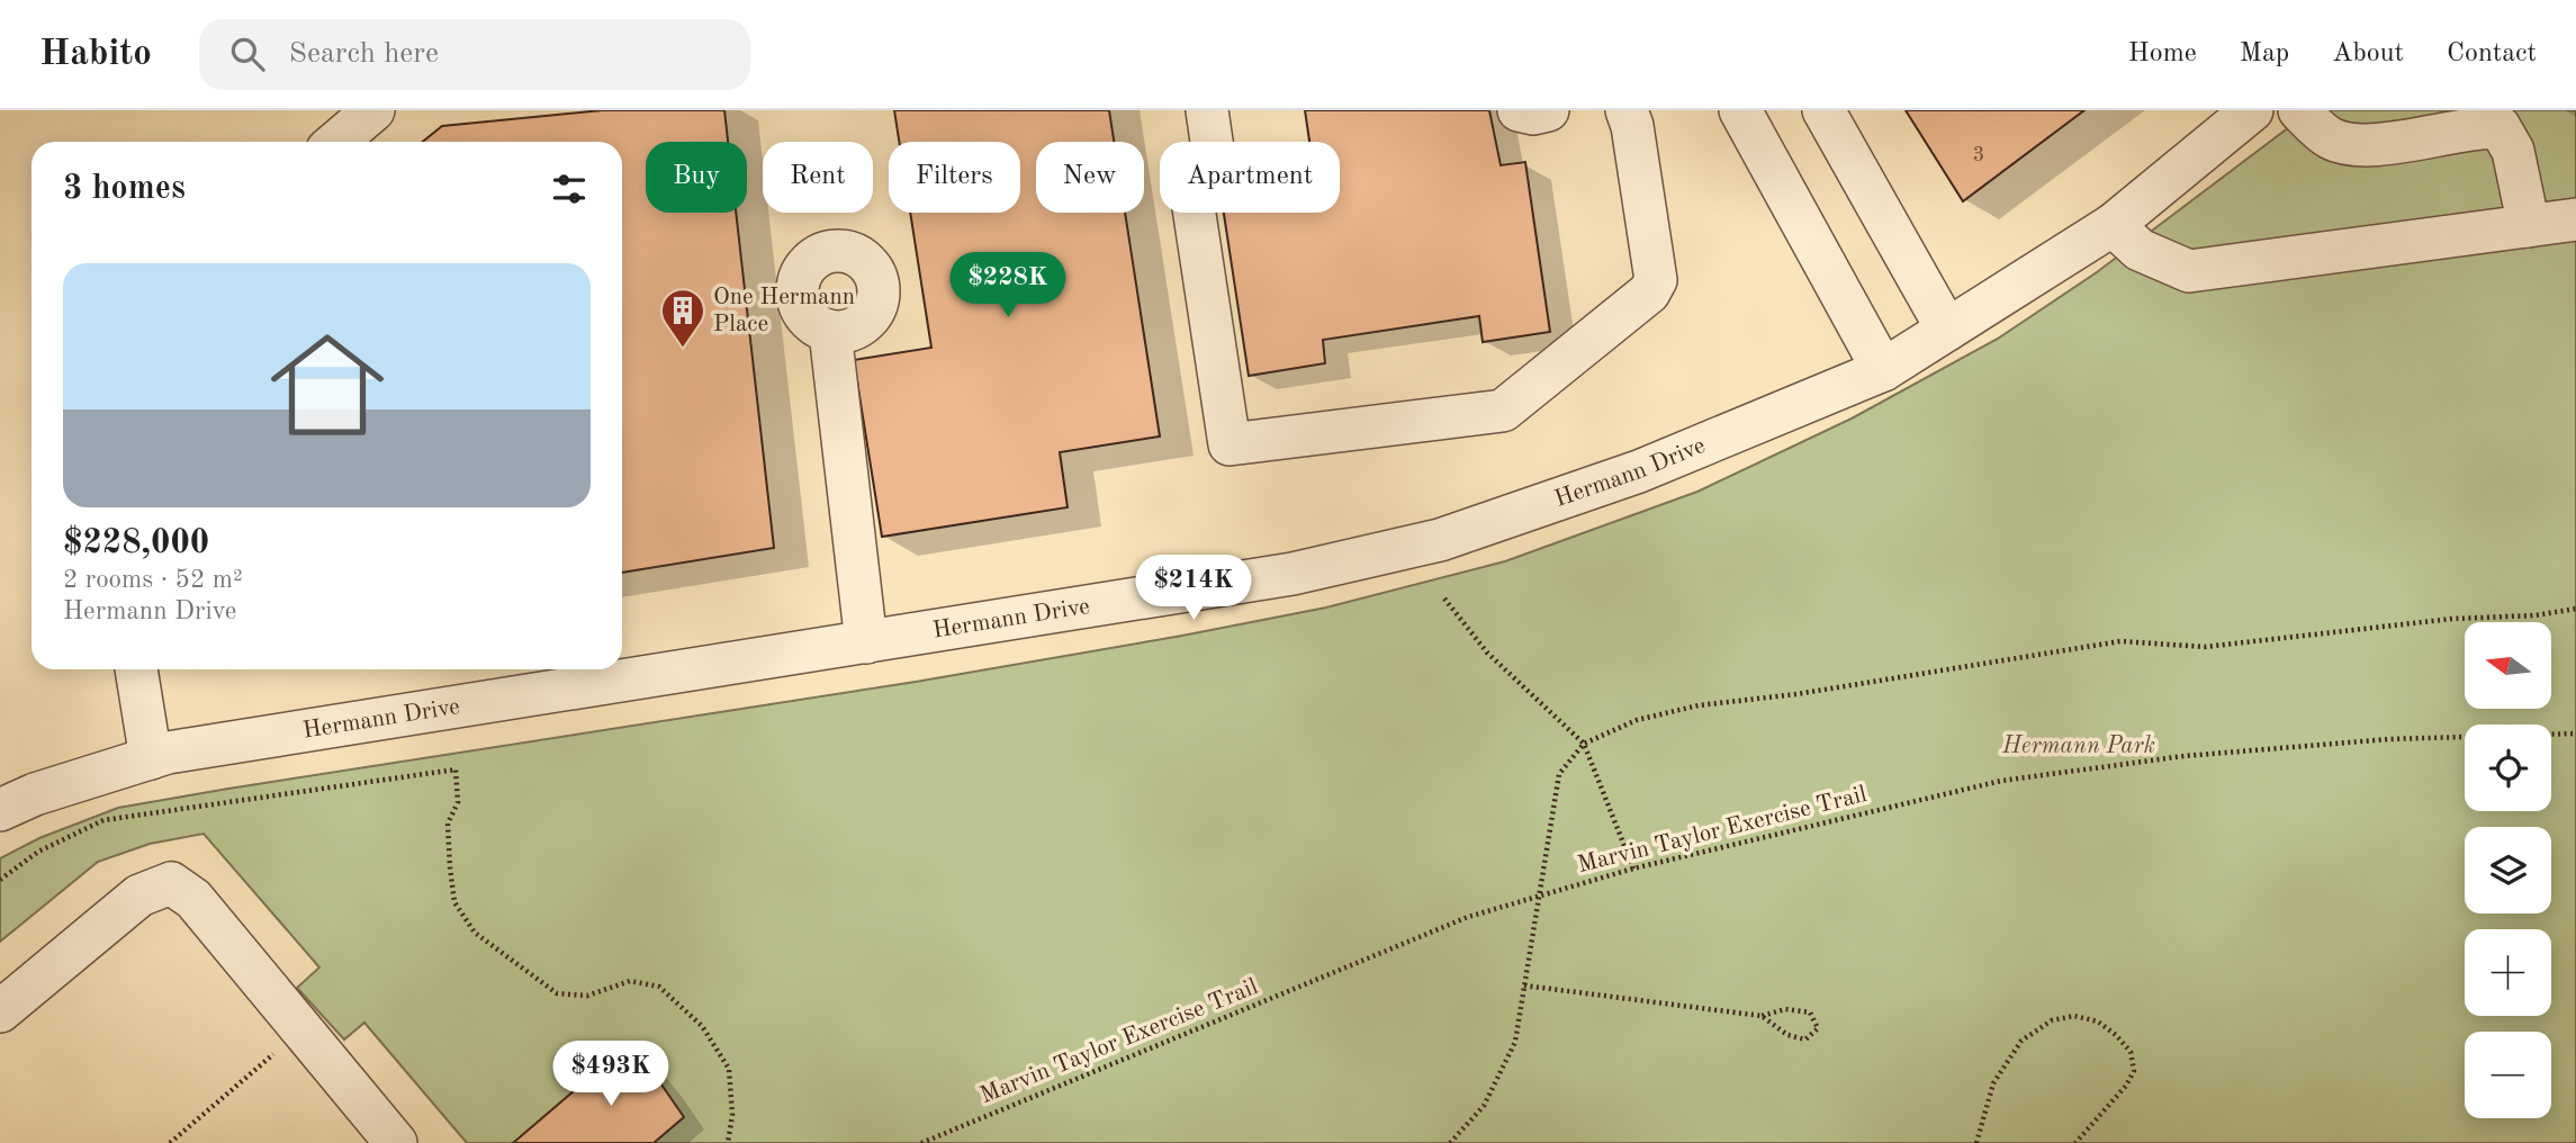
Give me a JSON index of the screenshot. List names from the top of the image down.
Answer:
{
  "streets": {
    "street": ["Hermann Drive"],
    "path": ["Marvin Taylor Exercise Trail"]
  },
  "parks": ["Hermann Park"],
  "places": {
    "building": ["One Hermann Place"]
  },
  "house_numbers": ["3"],
  "north": "left",
  "page": {
    "header": "Habito",
    "search": "Search here",
    "nav": [
      "Home",
      "Map",
      "About",
      "Contact"
    ],
    "chip": [
      "Buy",
      "Rent",
      "Filters",
      "New",
      "Apartment"
    ],
    "heading": "3 homes",
    "list": [
      {
        "name": "$228,000",
        "note": "2 rooms · 52 m² · Hermann Drive"
      }
    ],
    "price": ["$228K", "$214K", "$493K"],
    "map_buttons": ["+", "−"]
  }
}
